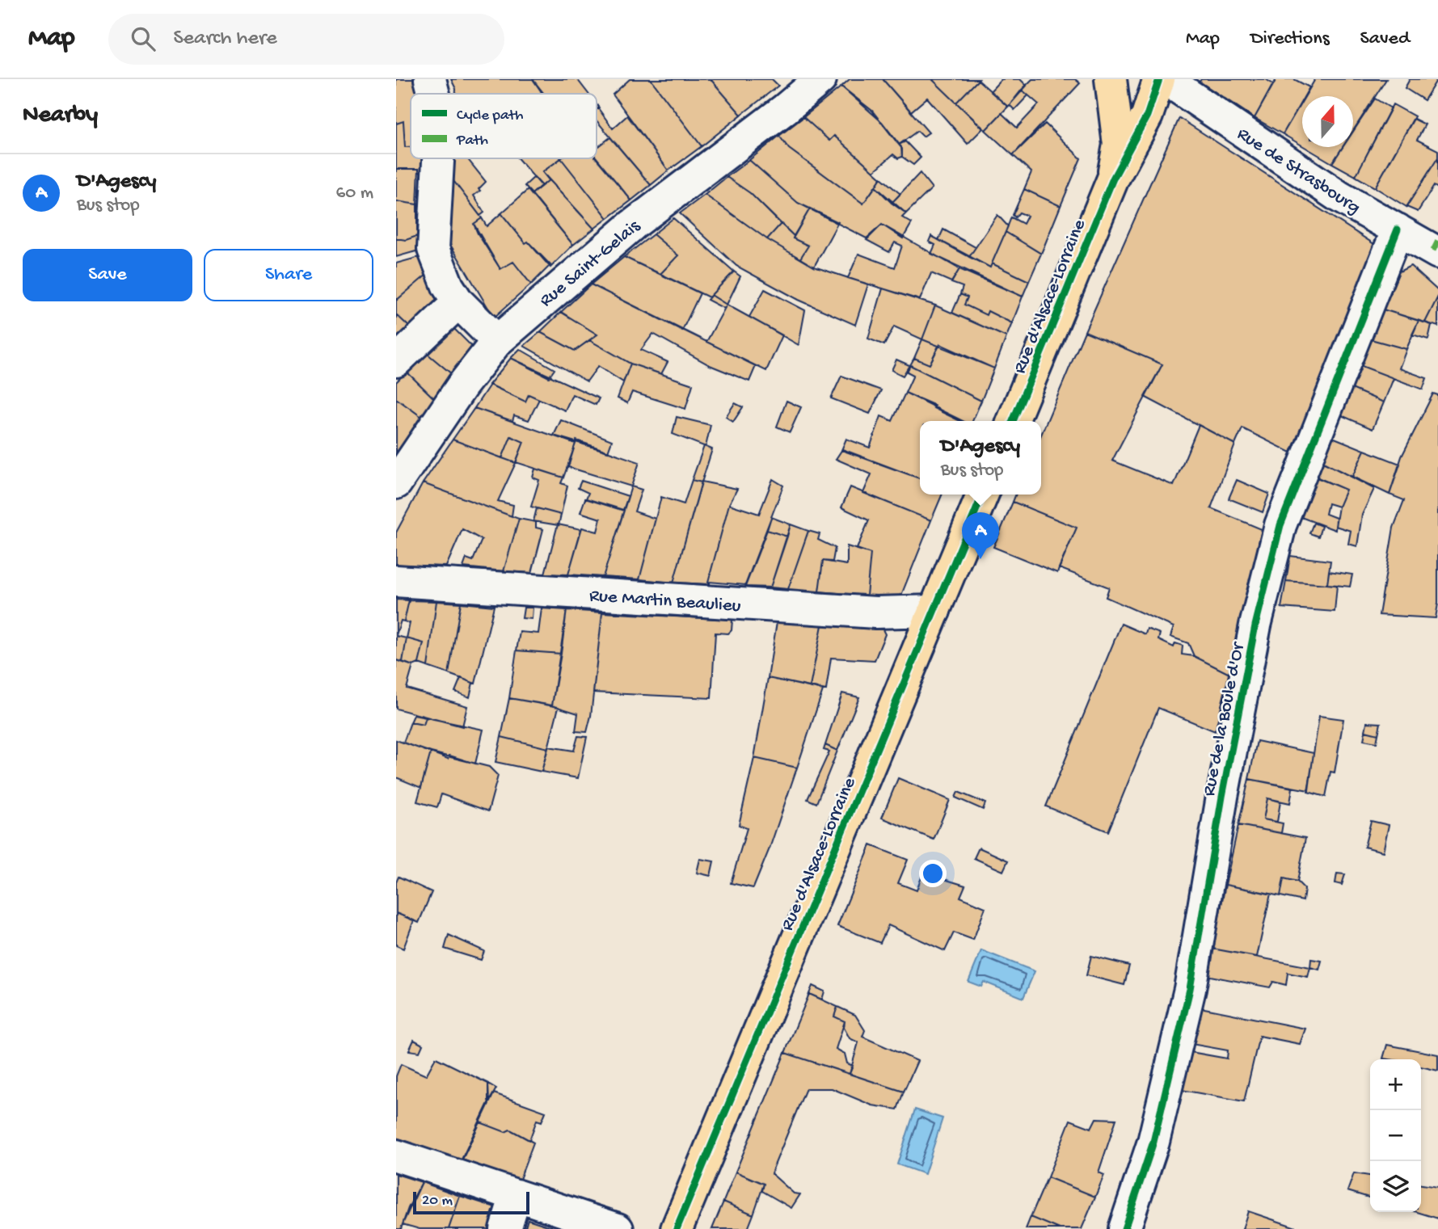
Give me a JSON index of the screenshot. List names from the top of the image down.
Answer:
{
  "streets": {
    "main road": ["Rue d'Alsace-Lorraine"],
    "street": [
      "Rue de Strasbourg",
      "Rue Saint-Gelais",
      "Rue Martin Beaulieu",
      "Rue de la Boule d'Or"
    ]
  },
  "crossings": [
    ["Rue de Strasbourg", "Rue de la Boule d'Or"],
    ["Rue d'Alsace-Lorraine", "Rue Martin Beaulieu"]
  ],
  "legend": ["Cycle path", "Path"],
  "scale_bar": "20 m",
  "north": "top",
  "page": {
    "header": "Map",
    "search": "Search here",
    "nav": ["Map", "Directions", "Saved"],
    "heading": "Nearby",
    "list": [
      {
        "mark": "A",
        "name": "D'Agescy",
        "note": "Bus stop",
        "value": "60 m"
      }
    ],
    "buttons": ["Save", "Share"],
    "popup": ["D'Agescy", "Bus stop"],
    "pins": "A",
    "map_buttons": ["+", "−"],
    "scale": "20 m"
  }
}
